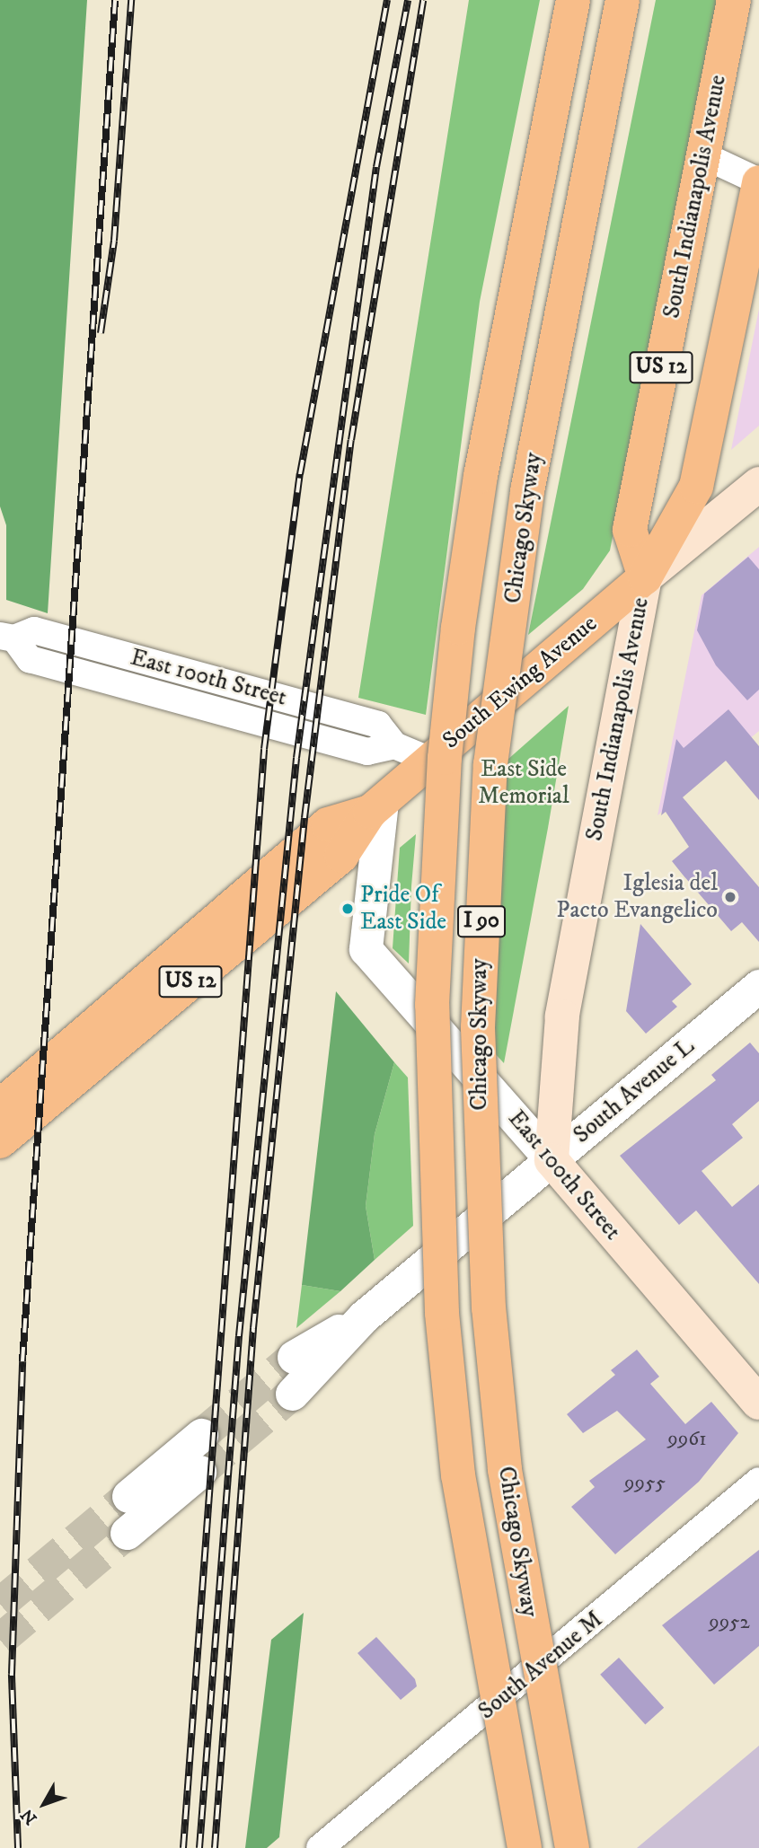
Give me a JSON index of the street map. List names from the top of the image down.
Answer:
{
  "streets": {
    "main road": [
      "South Indianapolis Avenue",
      "US 12",
      "Chicago Skyway",
      "East 100th Street",
      "South Ewing Avenue",
      "I 90"
    ],
    "street": ["South Avenue L", "South Avenue M"]
  },
  "crossings": [
    ["South Indianapolis Avenue", "East 100th Street"],
    ["South Indianapolis Avenue", "South Ewing Avenue"],
    ["South Indianapolis Avenue", "South Avenue L"],
    ["East 100th Street", "South Ewing Avenue"],
    ["East 100th Street", "South Avenue L"]
  ],
  "parks": ["East Side Memorial"],
  "places": ["Iglesia del Pacto Evangelico", "Pride Of East Side"],
  "house_numbers": ["9961", "9955", "9952"],
  "north": "bottom left"
}
